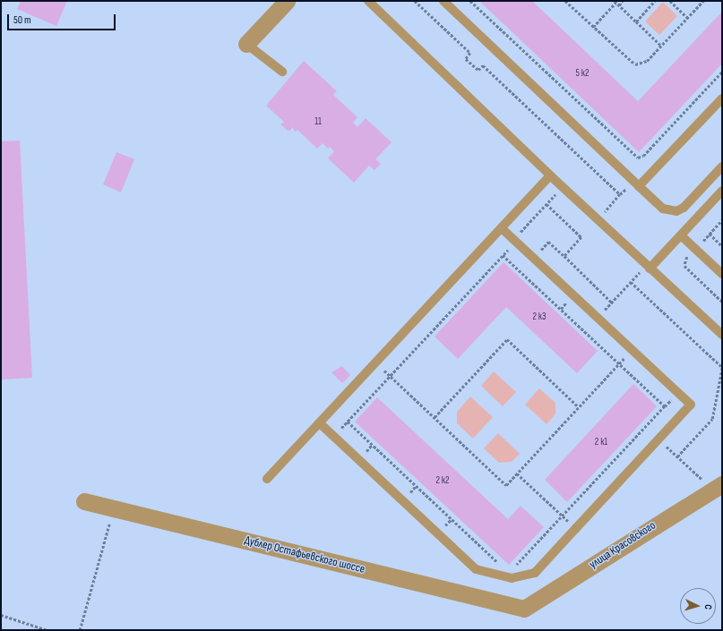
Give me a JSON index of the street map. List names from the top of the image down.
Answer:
{
  "streets": {
    "street": ["улица Красовского", "Дублер Остафьевского шоссе"]
  },
  "crossings": [
    ["улица Красовского", "Дублер Остафьевского шоссе"]
  ],
  "house_numbers": [
    "5 к2",
    "11",
    "2 к3",
    "2 к1",
    "2 к2"
  ],
  "scale_bar": "50 m",
  "north": "right"
}
